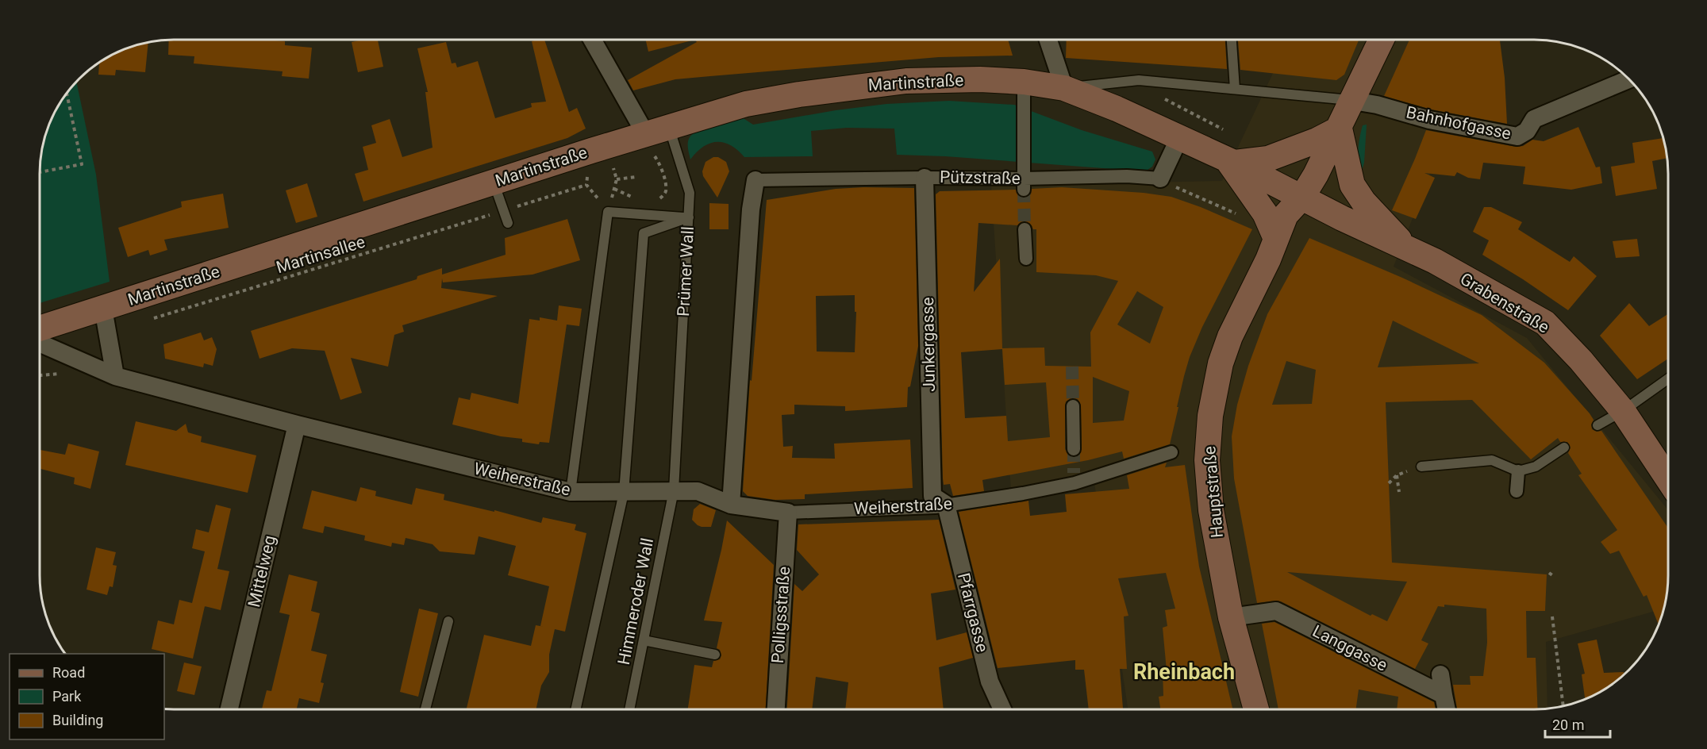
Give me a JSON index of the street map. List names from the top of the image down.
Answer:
{
  "streets": {
    "main road": ["Martinstraße", "Grabenstraße", "Hauptstraße"],
    "street": [
      "Bahnhofgasse",
      "Pützstraße",
      "Junkergasse",
      "Weiherstraße",
      "Mittelweg",
      "Pfarrgasse",
      "Polligsstraße",
      "Langgasse"
    ],
    "lane": ["Prümer Wall", "Himmeroder Wall"],
    "path": ["Martinsallee"]
  },
  "crossings": [
    ["Martinstraße", "Bahnhofgasse"],
    ["Martinstraße", "Pützstraße"],
    ["Martinstraße", "Grabenstraße"],
    ["Martinstraße", "Hauptstraße"],
    ["Bahnhofgasse", "Hauptstraße"],
    ["Pützstraße", "Junkergasse"],
    ["Prümer Wall", "Weiherstraße"],
    ["Prümer Wall", "Himmeroder Wall"],
    ["Grabenstraße", "Hauptstraße"],
    ["Junkergasse", "Weiherstraße"],
    ["Junkergasse", "Pfarrgasse"],
    ["Weiherstraße", "Mittelweg"],
    ["Weiherstraße", "Himmeroder Wall"],
    ["Weiherstraße", "Pfarrgasse"],
    ["Weiherstraße", "Polligsstraße"],
    ["Hauptstraße", "Langgasse"]
  ],
  "districts": ["Rheinbach"],
  "legend": ["Road", "Park", "Building"],
  "scale_bar": "20 m"
}
